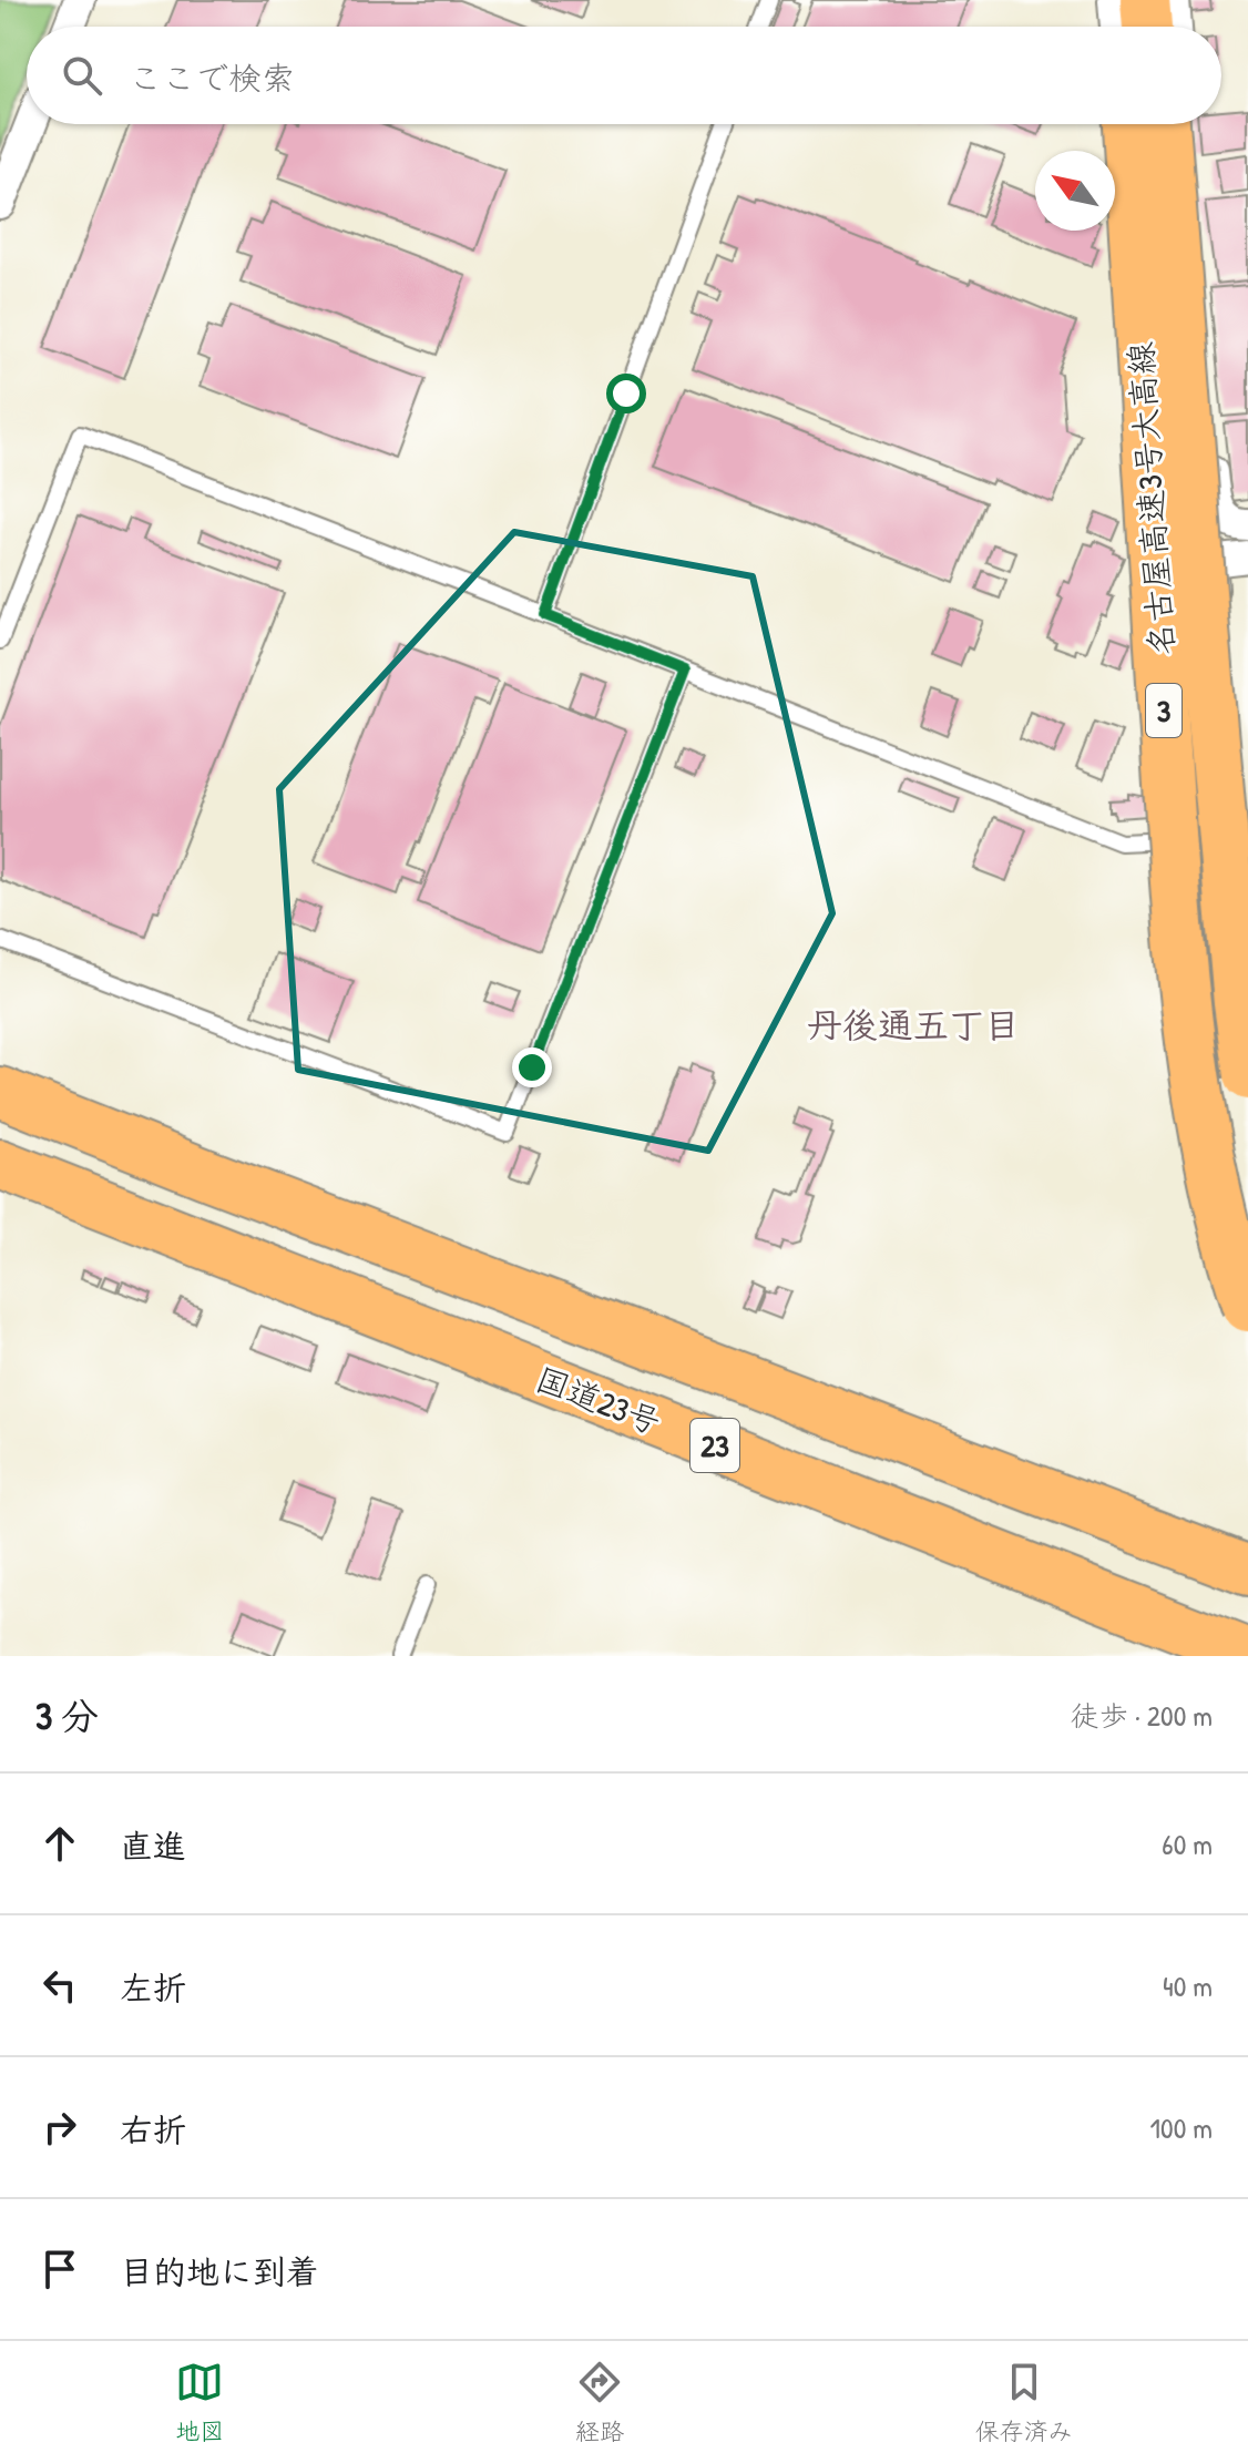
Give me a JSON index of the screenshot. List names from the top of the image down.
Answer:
{
  "streets": {
    "highway": [
      "名古屋高速3号大高線",
      "3",
      "国道23号",
      "23"
    ]
  },
  "districts": ["丹後通五丁目"],
  "north": "top left",
  "page": {
    "search": "ここで検索",
    "heading": ["3 分", "徒歩 · 200 m"],
    "list": [
      ["直進", "60 m"],
      ["左折", "40 m"],
      ["右折", "100 m"],
      "目的地に到着"
    ],
    "nav": ["地図", "経路", "保存済み"]
  }
}
